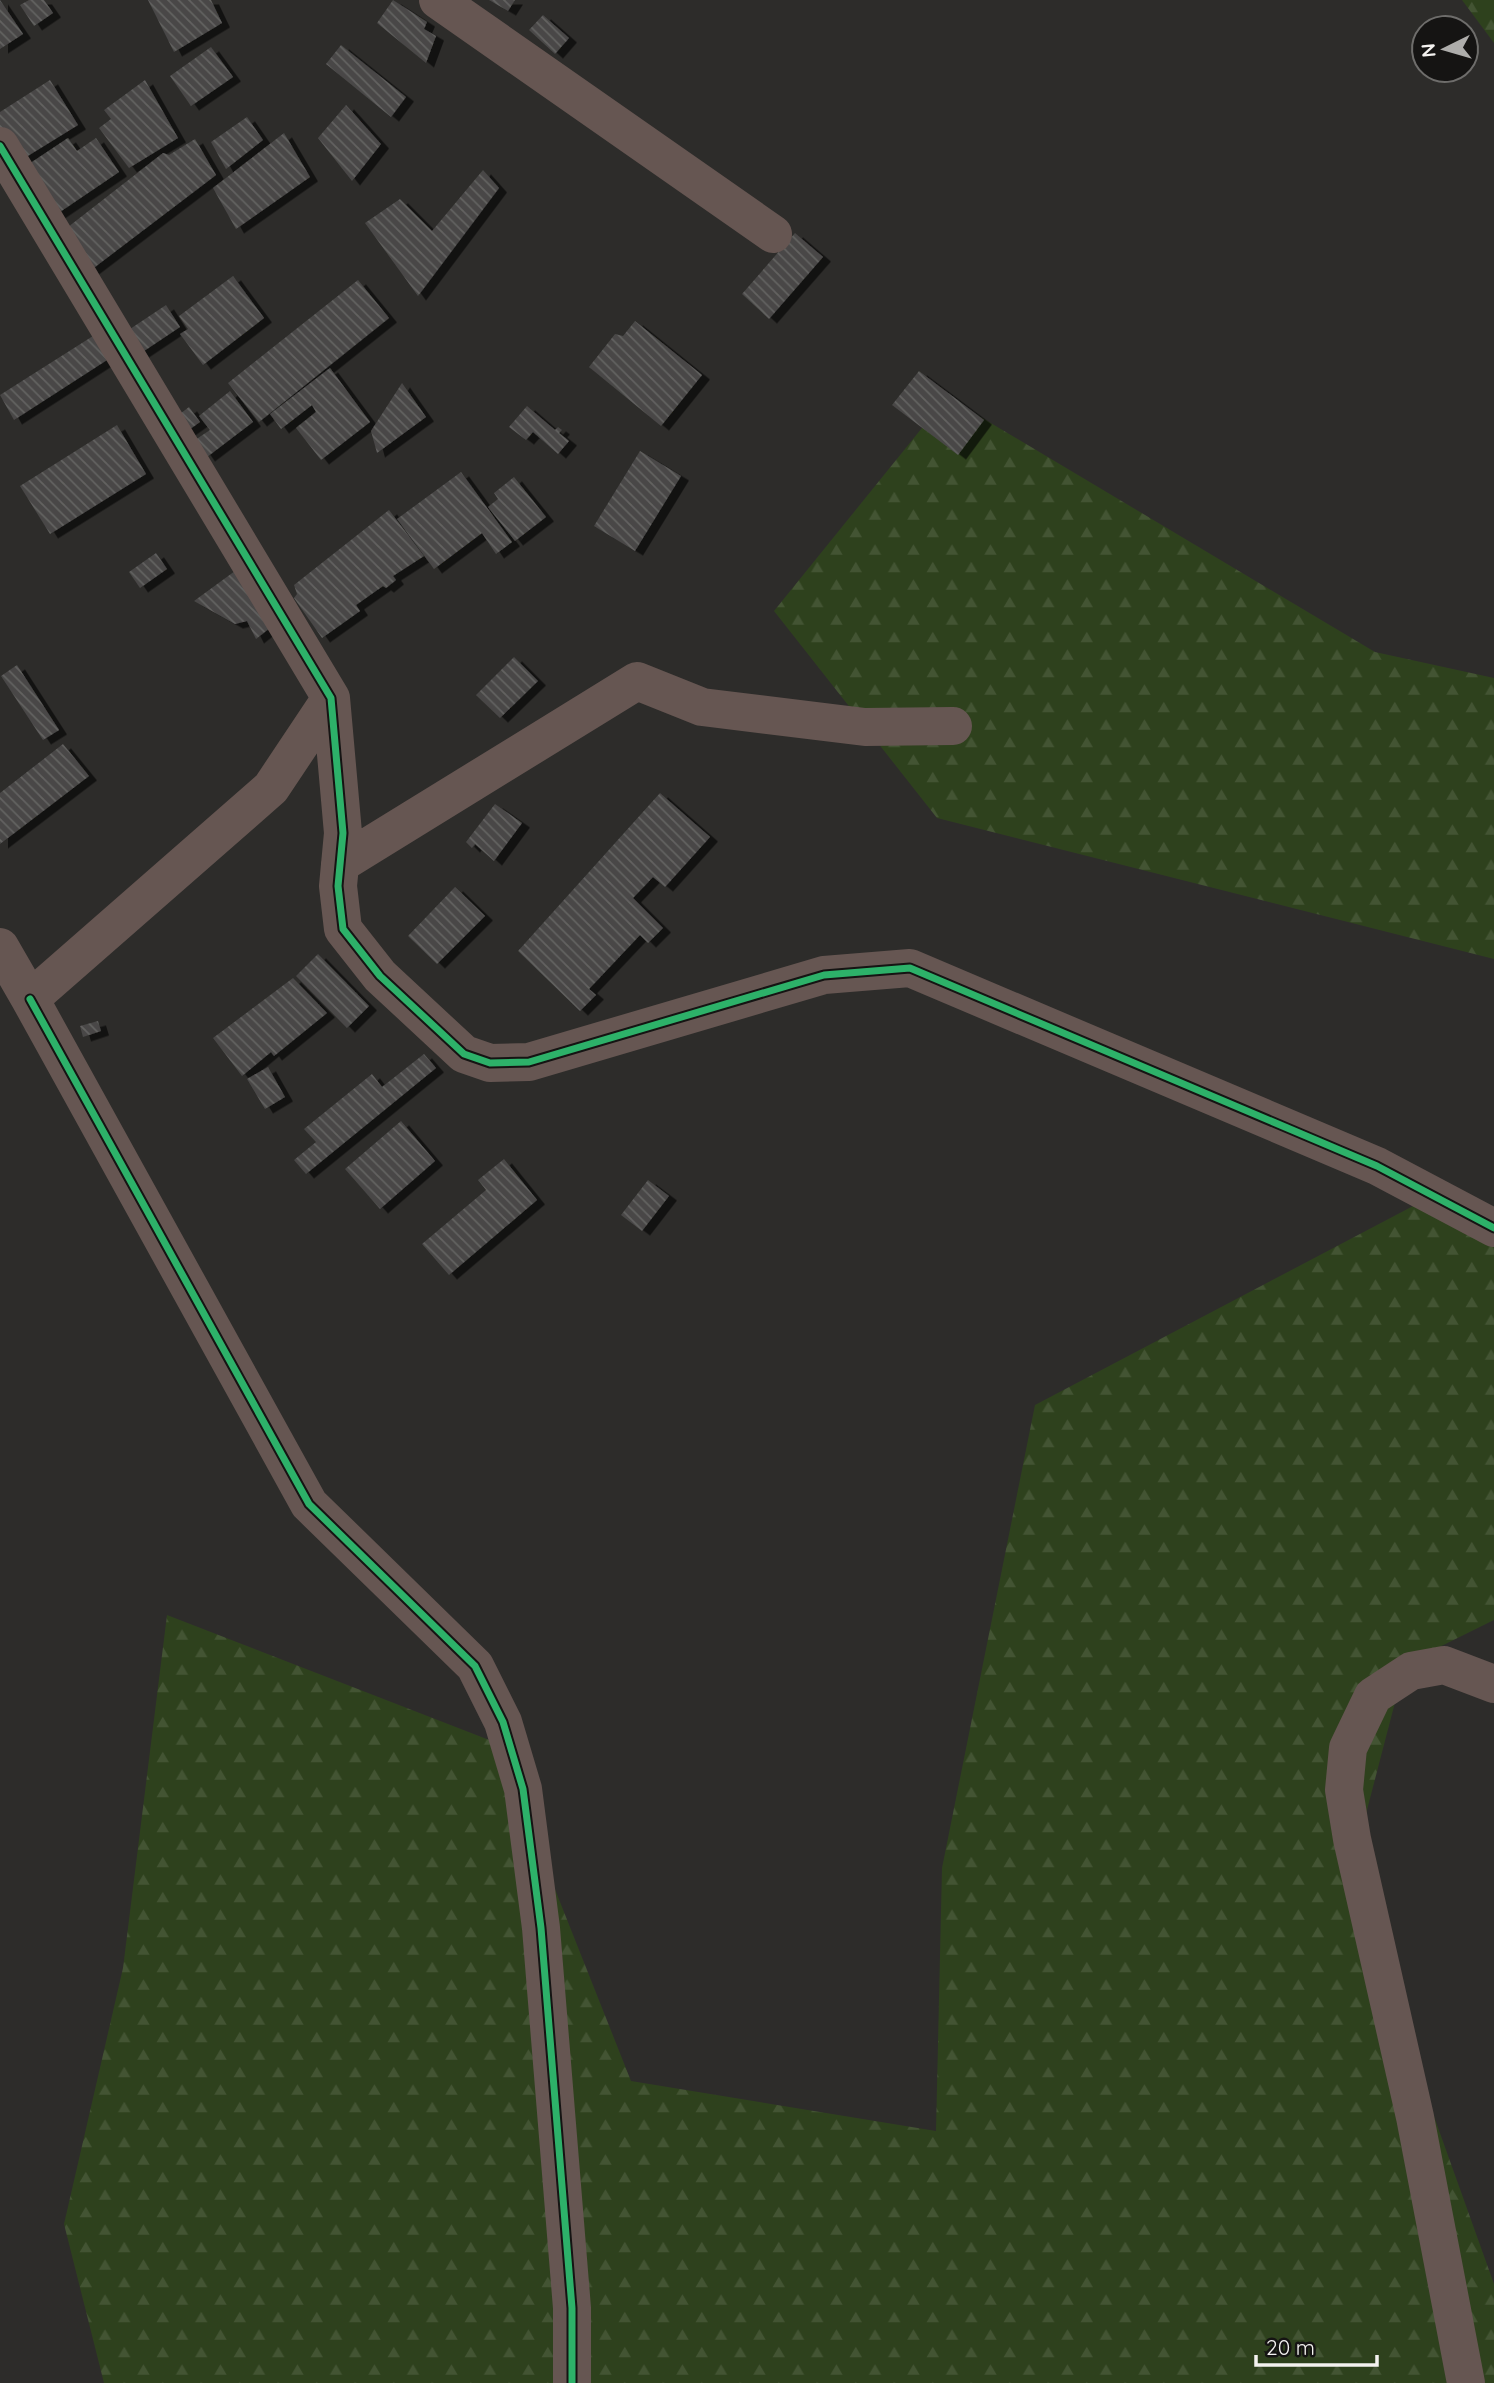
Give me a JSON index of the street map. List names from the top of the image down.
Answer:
{
  "scale_bar": "20 m",
  "north": "left"
}
